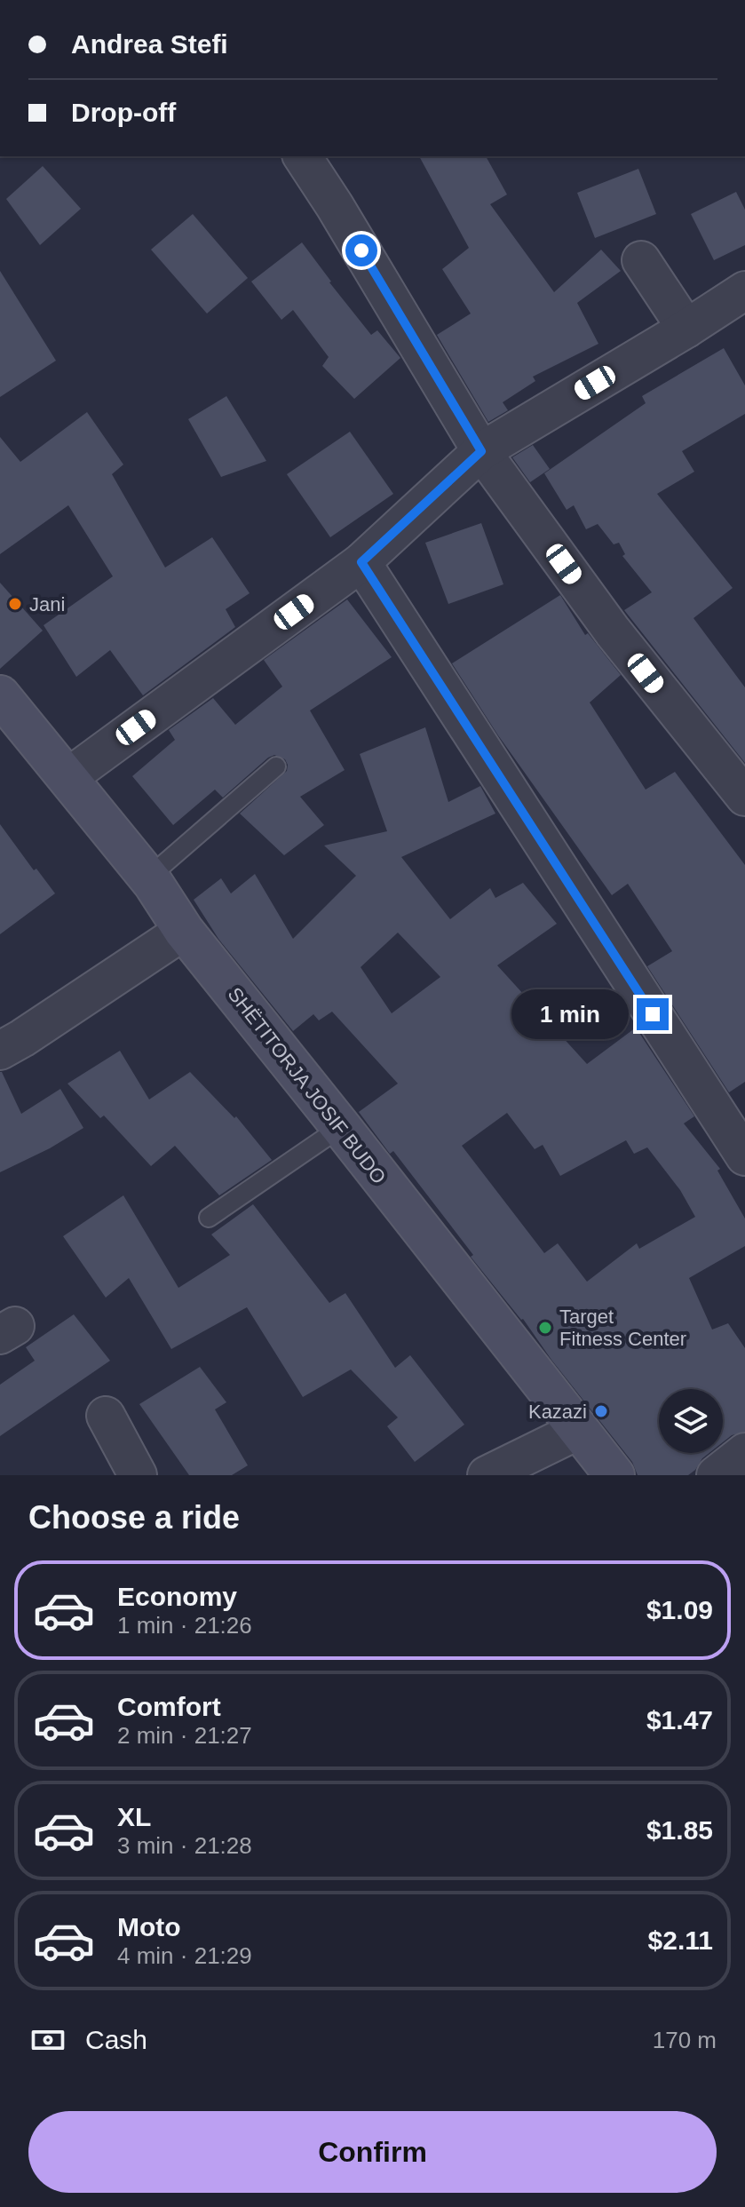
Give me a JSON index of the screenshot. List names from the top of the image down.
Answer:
{
  "streets": {
    "main road": ["SHËTITORJA JOSIF BUDO"]
  },
  "places": ["Jani", "Target Fitness Center", "Kazazi"],
  "page": {
    "banner": ["Andrea Stefi", "Drop-off"],
    "bubble": "1 min",
    "heading": "Choose a ride",
    "list": [
      {
        "name": "Economy",
        "note": "1 min · 21:26",
        "value": "$1.09"
      },
      {
        "name": "Comfort",
        "note": "2 min · 21:27",
        "value": "$1.47"
      },
      {
        "name": "XL",
        "note": "3 min · 21:28",
        "value": "$1.85"
      },
      {
        "name": "Moto",
        "note": "4 min · 21:29",
        "value": "$2.11"
      }
    ],
    "pay": ["Cash", "170 m"],
    "buttons": "Confirm"
  }
}
